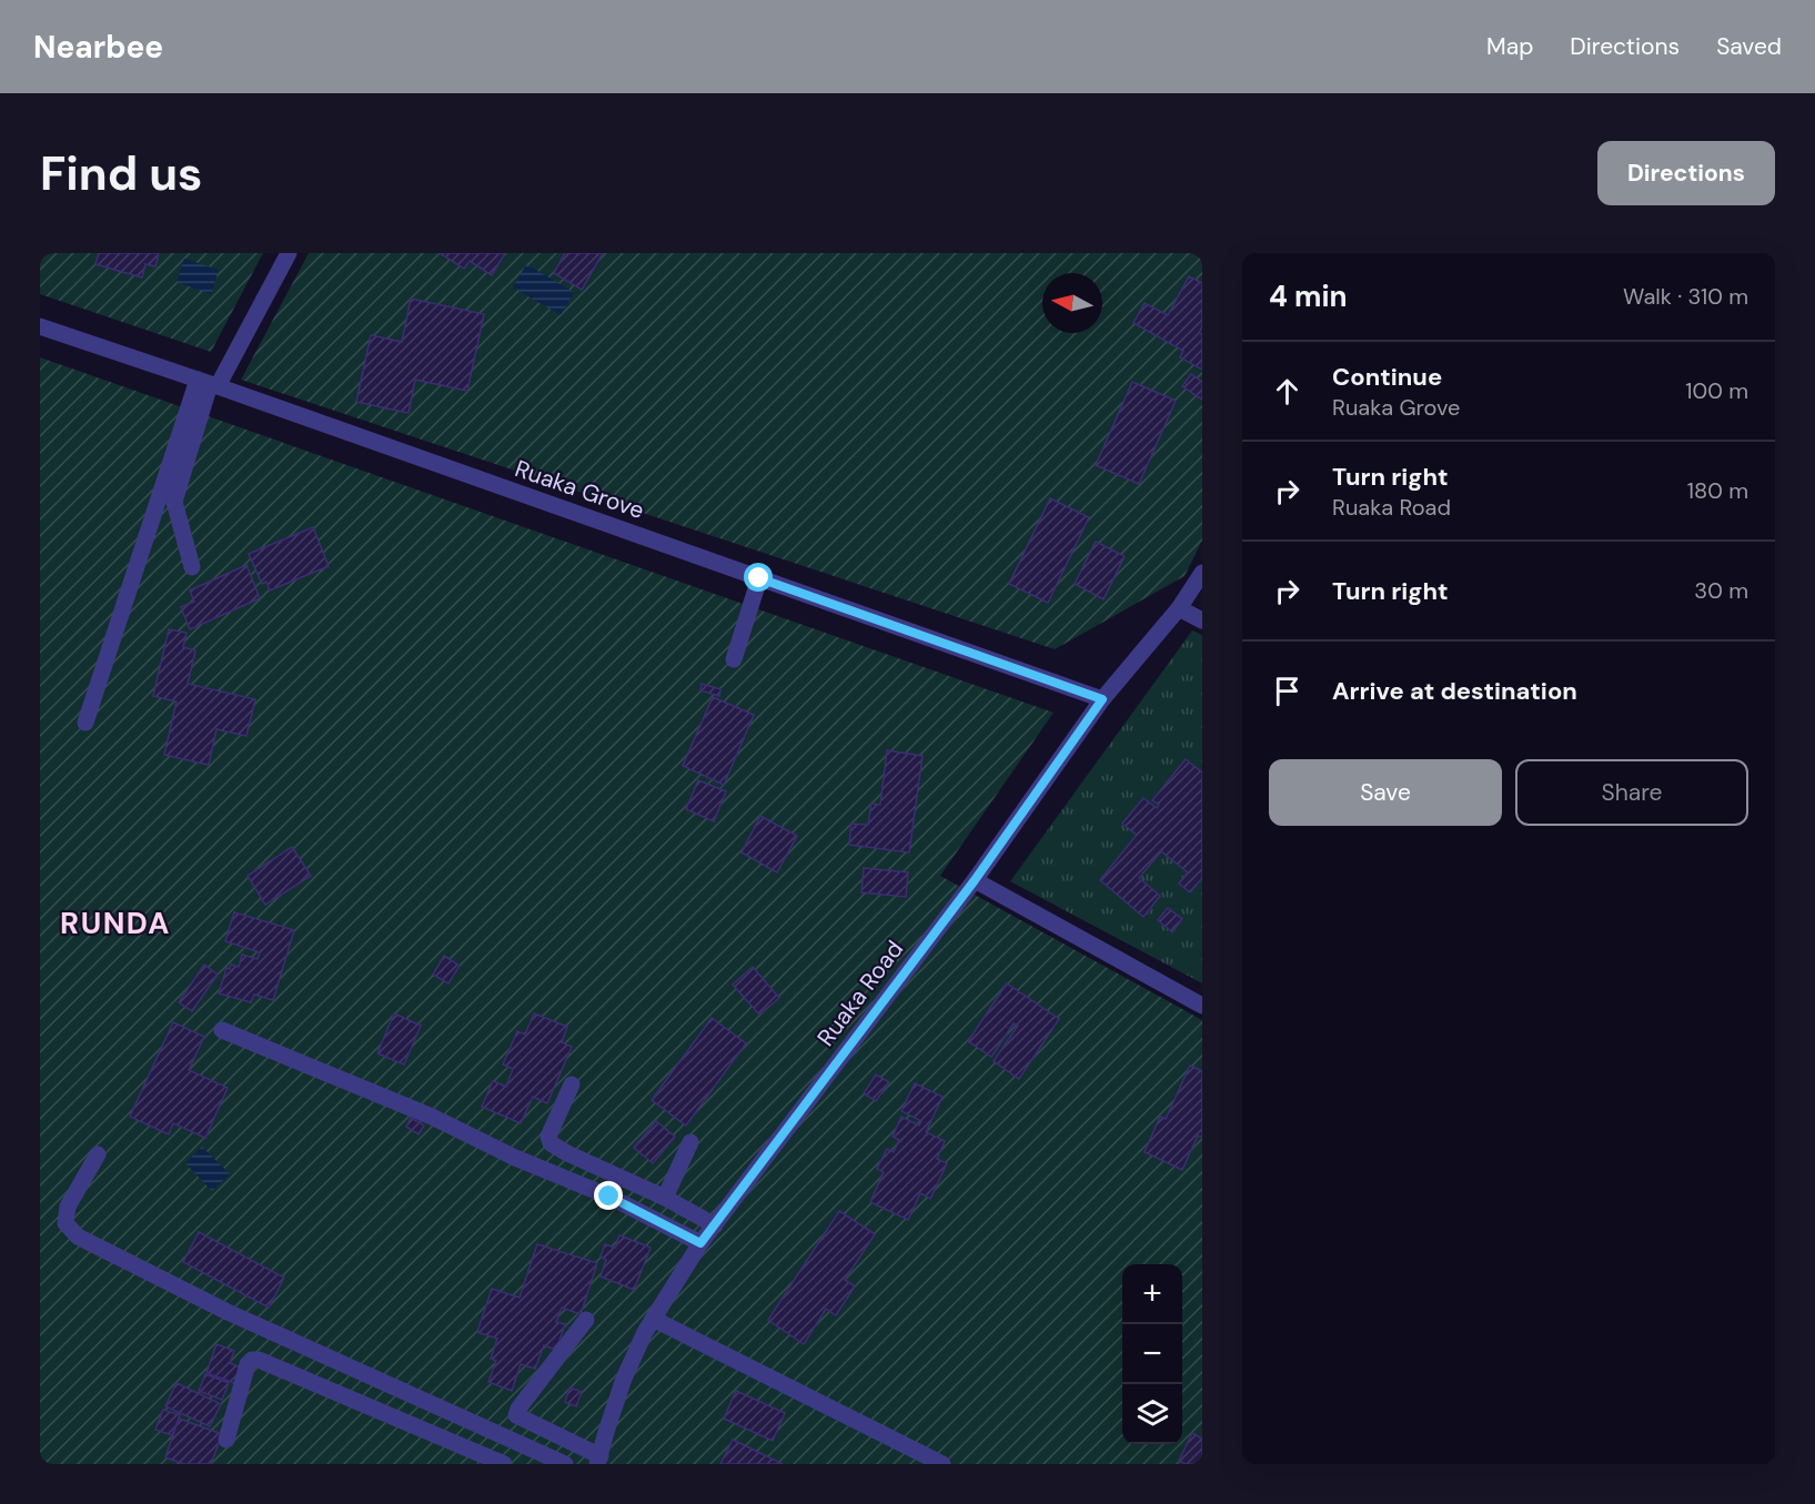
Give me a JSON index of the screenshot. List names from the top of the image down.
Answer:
{
  "streets": {
    "street": ["Ruaka Grove", "Ruaka Road"]
  },
  "crossings": [
    ["Ruaka Grove", "Ruaka Road"]
  ],
  "districts": ["RUNDA"],
  "north": "left",
  "page": {
    "header": "Nearbee",
    "nav": ["Map", "Directions", "Saved"],
    "buttons": [
      "Directions",
      ["Save", "Share"]
    ],
    "title": "Find us",
    "heading": ["4 min", "Walk · 310 m"],
    "list": [
      ["Continue", "Ruaka Grove", "100 m"],
      ["Turn right", "Ruaka Road", "180 m"],
      ["Turn right", "30 m"],
      "Arrive at destination"
    ],
    "map_buttons": ["+", "−"]
  }
}
